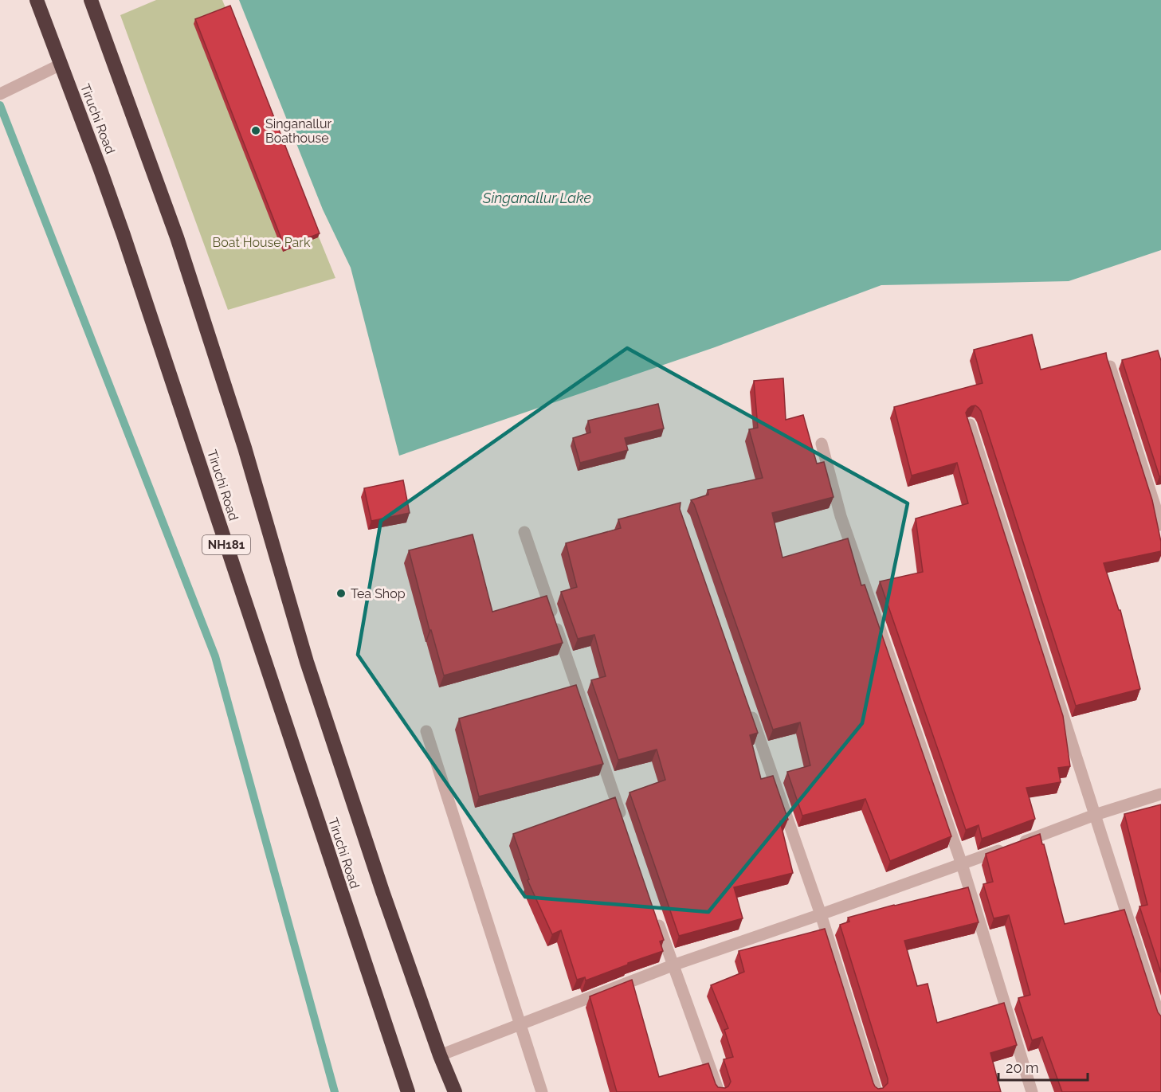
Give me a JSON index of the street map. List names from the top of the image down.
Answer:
{
  "streets": {
    "highway": ["Tiruchi Road", "NH181"]
  },
  "water": ["Singanallur Lake"],
  "parks": ["Boat House Park"],
  "places": ["Singanallur Boathouse", "Tea Shop"],
  "scale_bar": "20 m"
}
